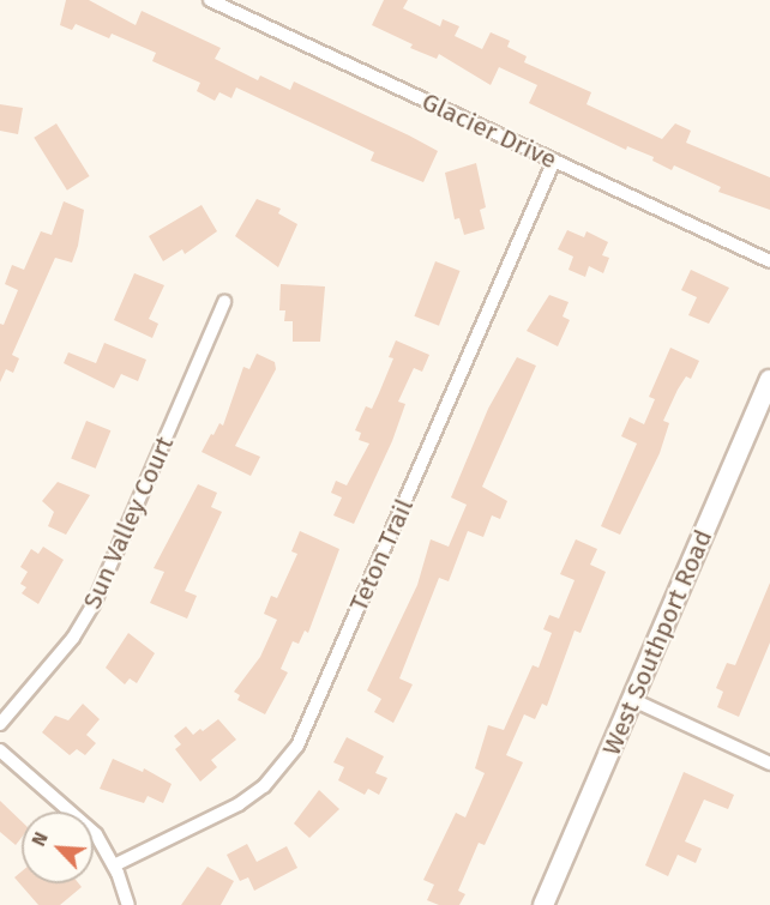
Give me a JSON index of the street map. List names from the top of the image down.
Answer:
{
  "streets": {
    "main road": ["West Southport Road"],
    "street": ["Glacier Drive", "Sun Valley Court", "Teton Trail"]
  },
  "crossings": [
    ["Glacier Drive", "Teton Trail"]
  ],
  "north": "top left"
}
